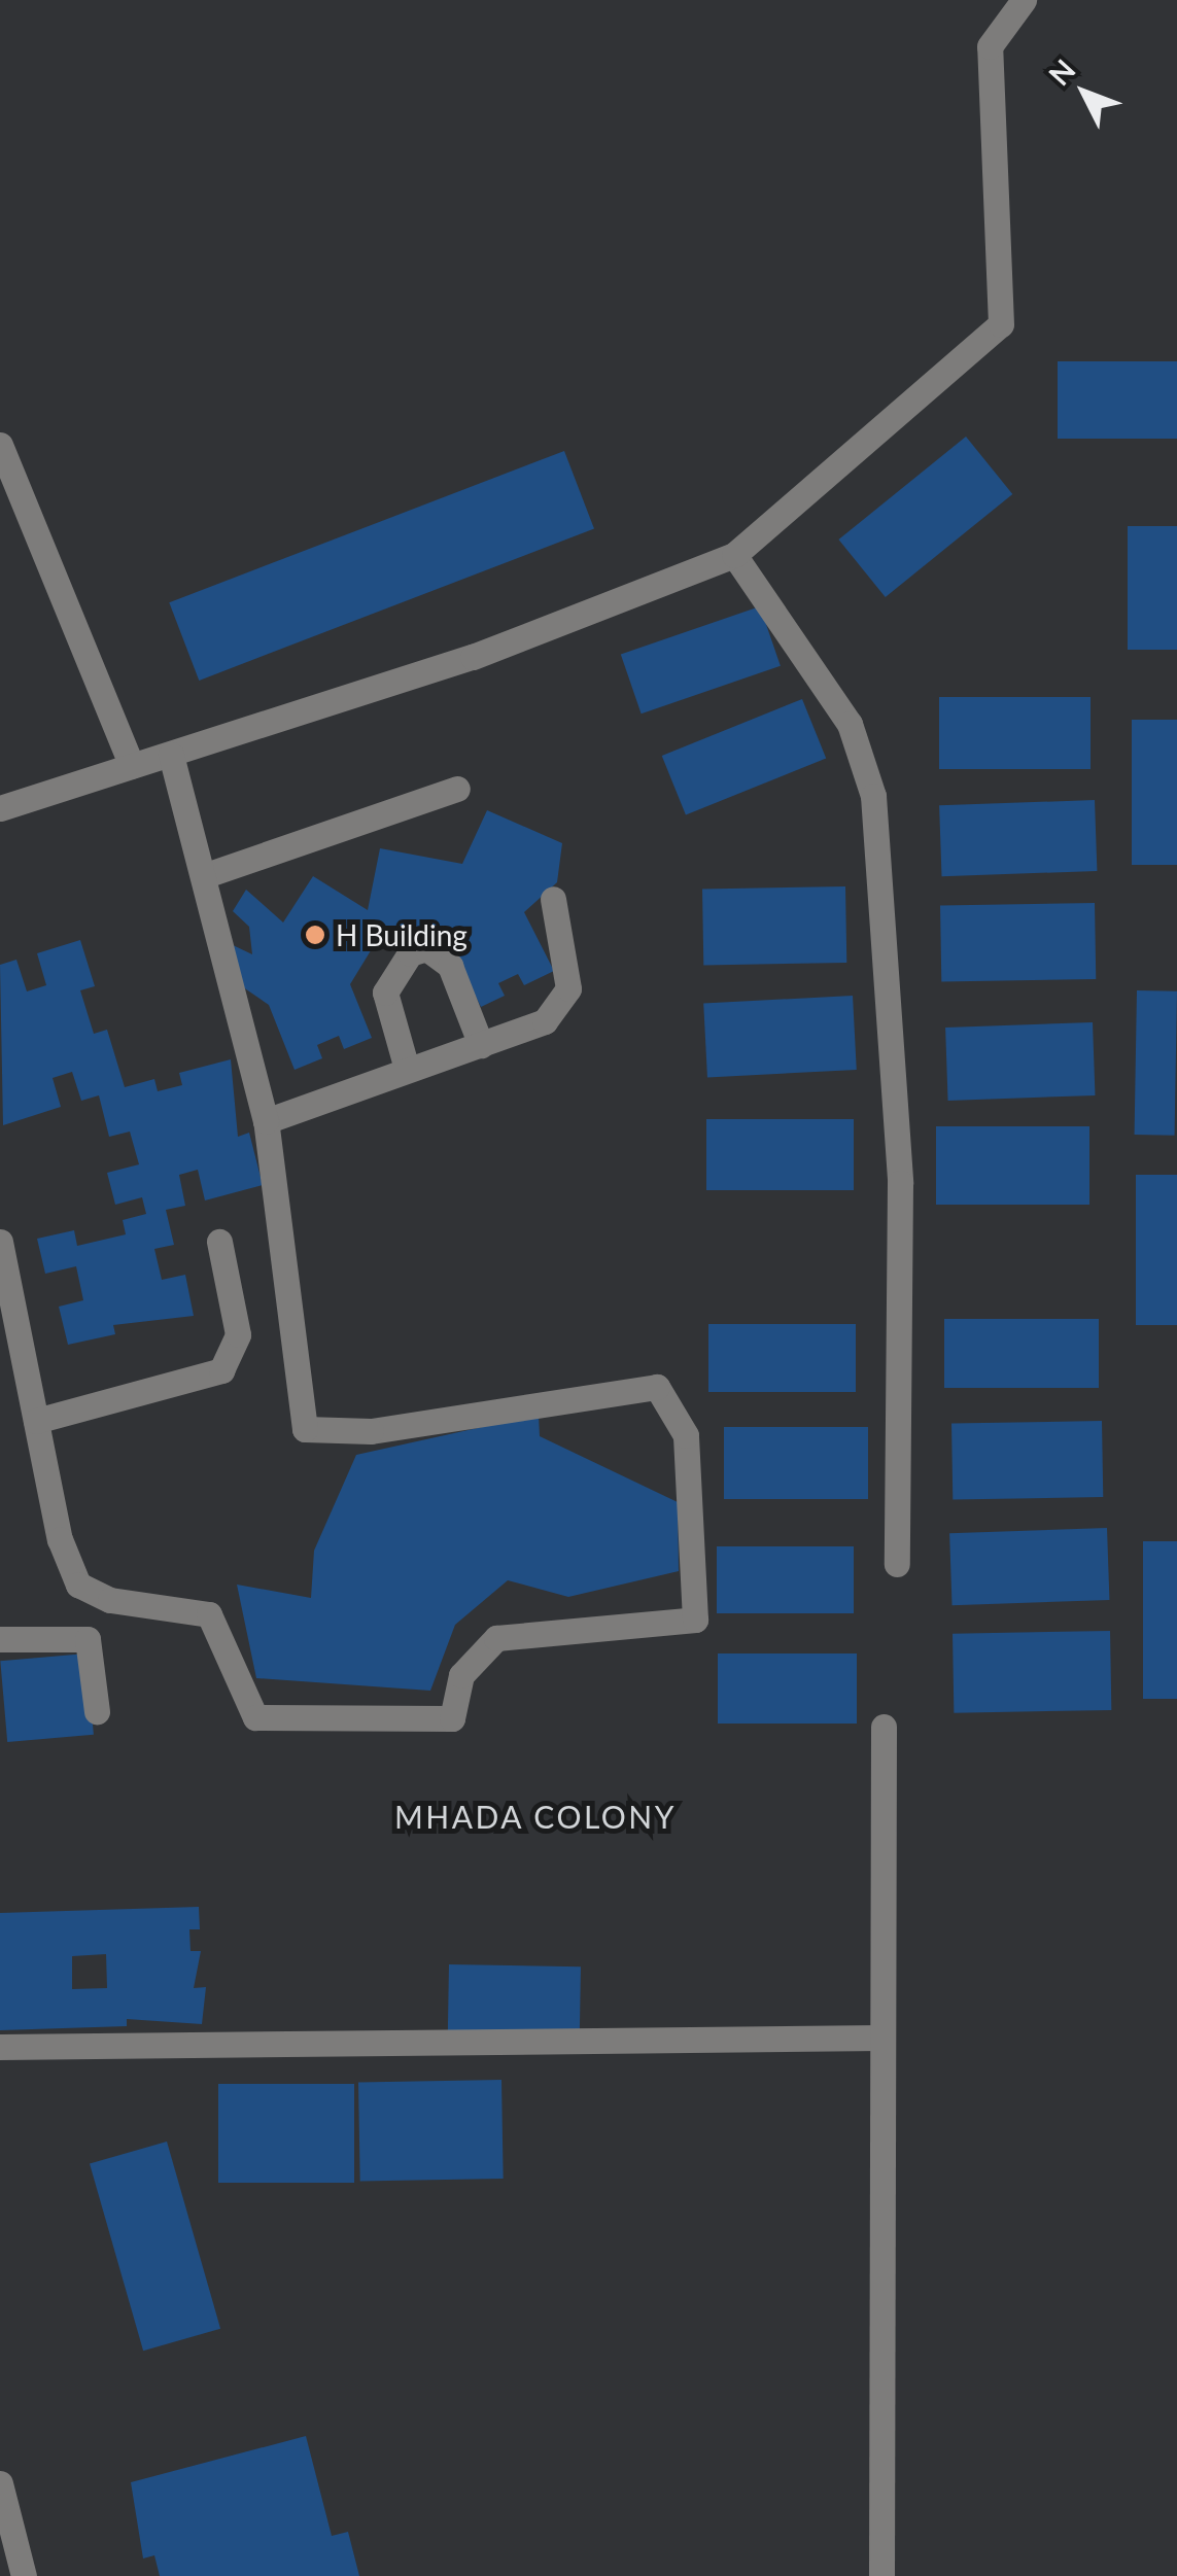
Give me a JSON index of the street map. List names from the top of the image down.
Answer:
{
  "districts": ["MHADA COLONY"],
  "places": ["H Building"],
  "north": "top left"
}
